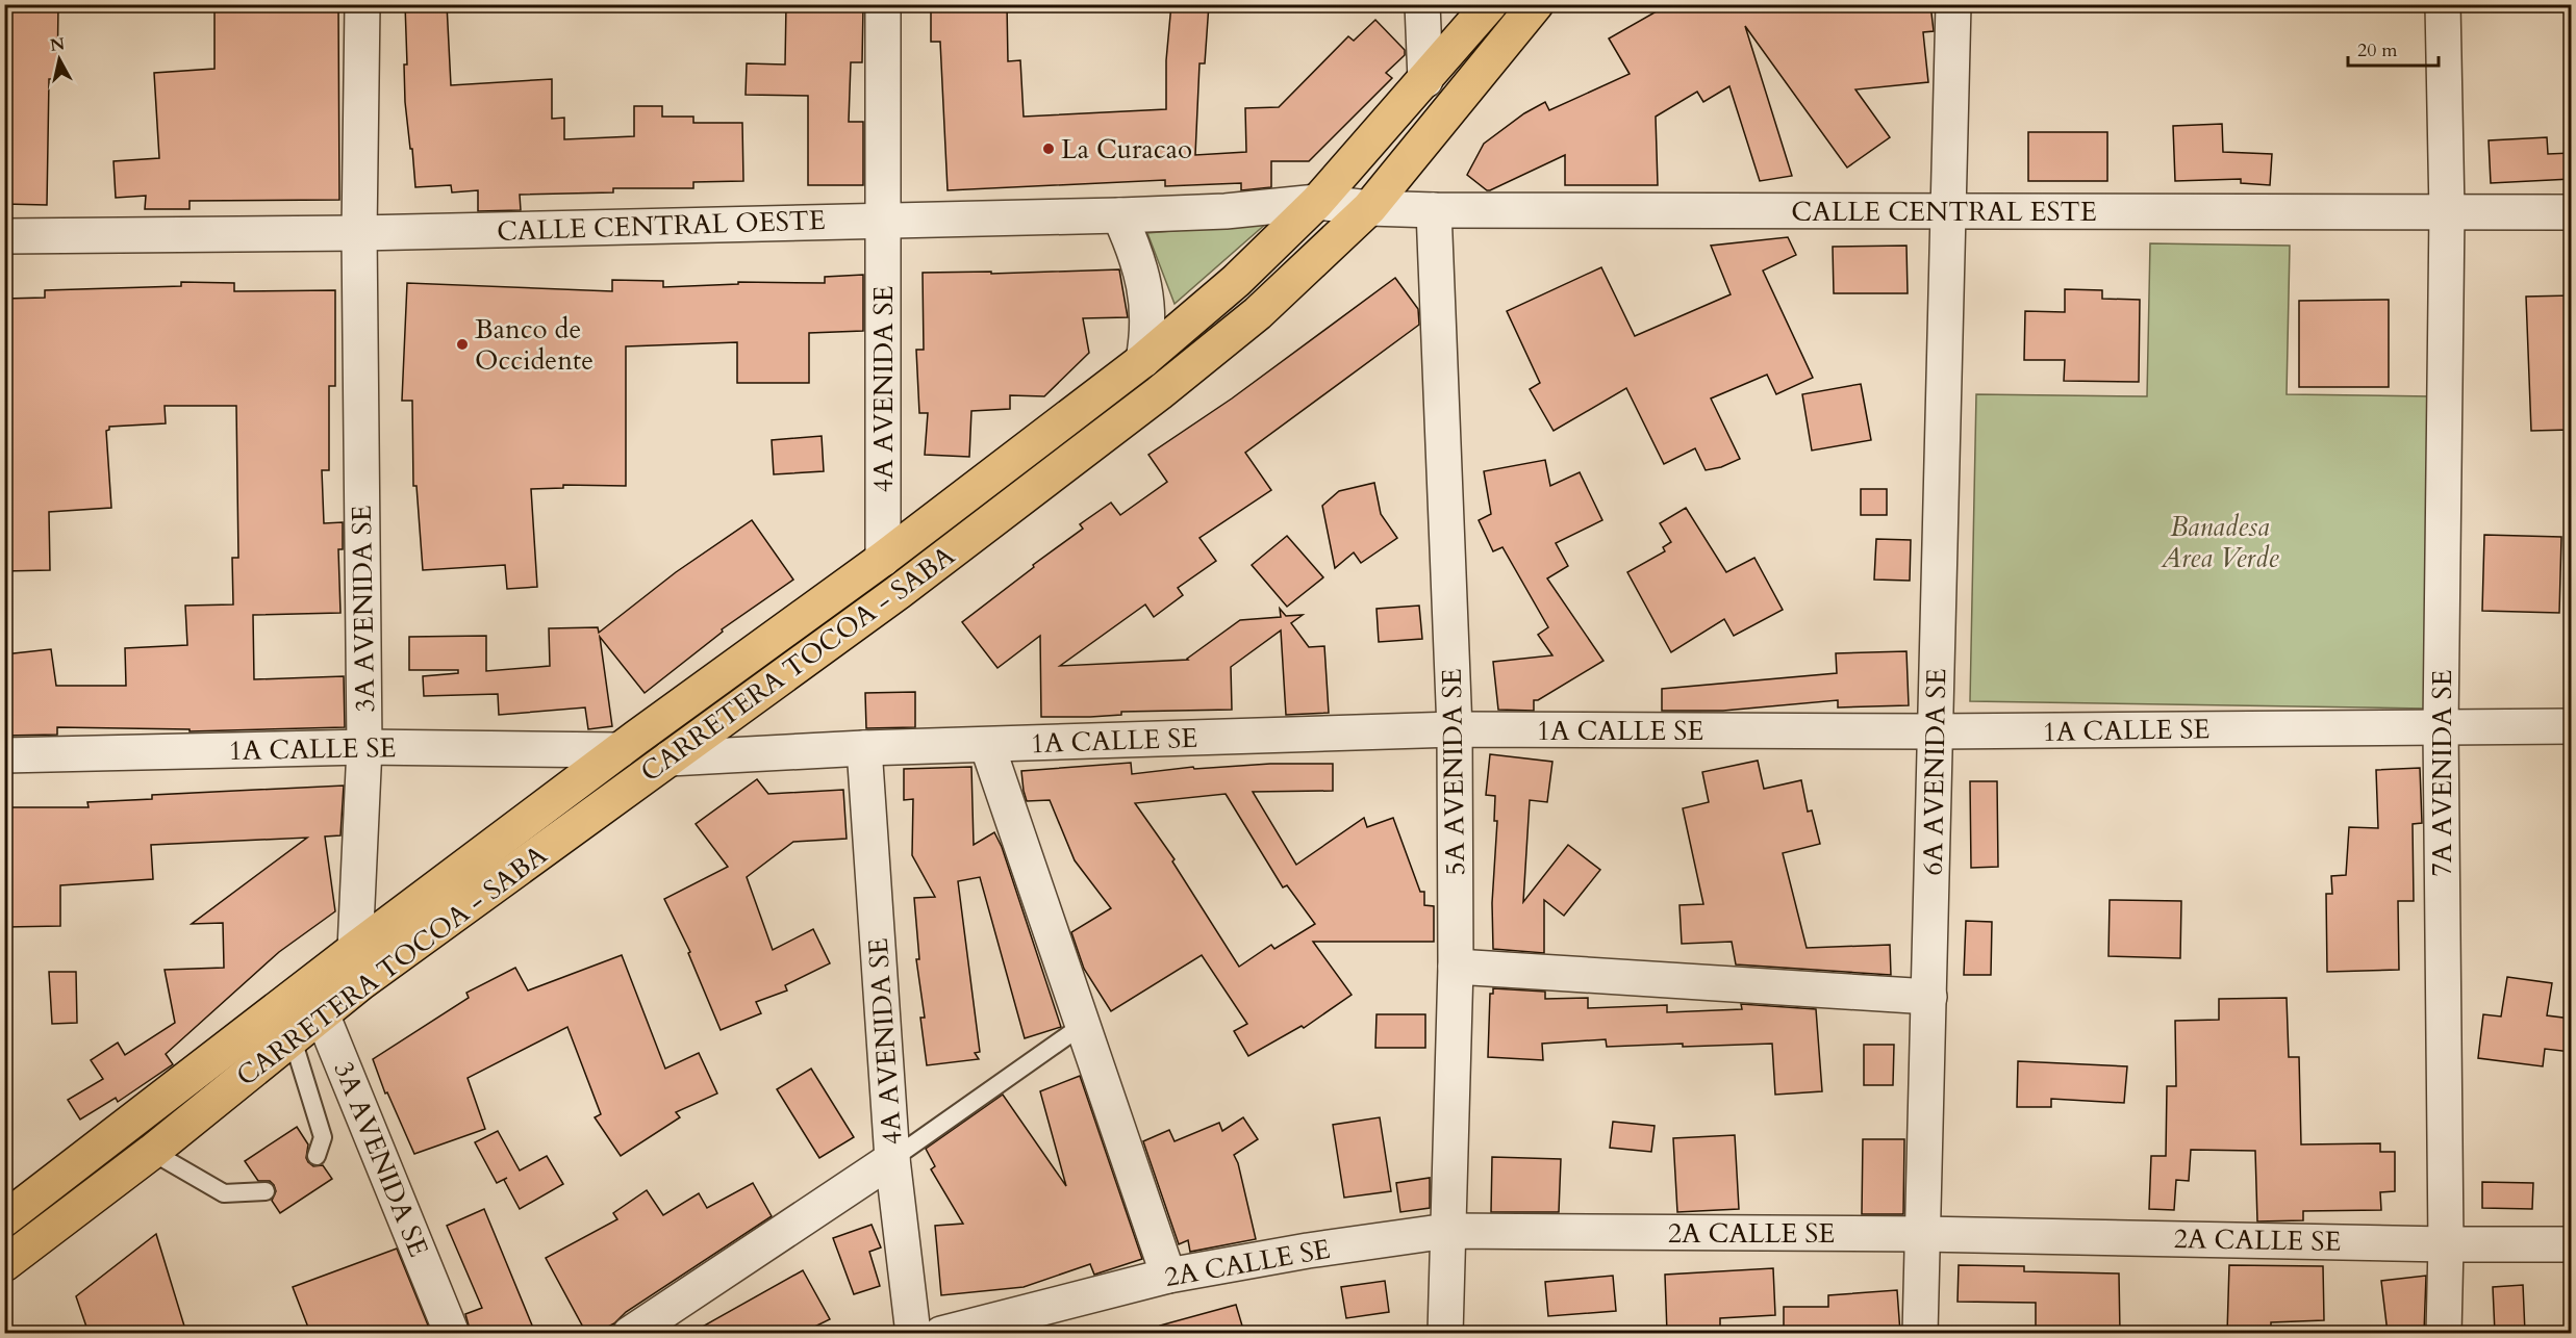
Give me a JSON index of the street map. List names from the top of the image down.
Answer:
{
  "streets": {
    "main road": ["CARRETERA TOCOA - SABA"],
    "street": [
      "CALLE CENTRAL ESTE",
      "CALLE CENTRAL OESTE",
      "4A AVENIDA SE",
      "3A AVENIDA SE",
      "1A CALLE SE",
      "5A AVENIDA SE",
      "6A AVENIDA SE",
      "7A AVENIDA SE",
      "2A CALLE SE"
    ]
  },
  "crossings": [
    ["CALLE CENTRAL ESTE", "CALLE CENTRAL OESTE"],
    ["CALLE CENTRAL ESTE", "CARRETERA TOCOA - SABA"],
    ["CALLE CENTRAL ESTE", "5A AVENIDA SE"],
    ["CALLE CENTRAL ESTE", "6A AVENIDA SE"],
    ["CALLE CENTRAL ESTE", "7A AVENIDA SE"],
    ["CALLE CENTRAL OESTE", "4A AVENIDA SE"],
    ["CALLE CENTRAL OESTE", "3A AVENIDA SE"],
    ["CALLE CENTRAL OESTE", "CARRETERA TOCOA - SABA"],
    ["4A AVENIDA SE", "CARRETERA TOCOA - SABA"],
    ["4A AVENIDA SE", "1A CALLE SE"],
    ["3A AVENIDA SE", "CARRETERA TOCOA - SABA"],
    ["3A AVENIDA SE", "1A CALLE SE"],
    ["CARRETERA TOCOA - SABA", "1A CALLE SE"],
    ["1A CALLE SE", "5A AVENIDA SE"],
    ["1A CALLE SE", "6A AVENIDA SE"],
    ["1A CALLE SE", "7A AVENIDA SE"],
    ["5A AVENIDA SE", "2A CALLE SE"],
    ["6A AVENIDA SE", "2A CALLE SE"],
    ["7A AVENIDA SE", "2A CALLE SE"]
  ],
  "parks": ["Banadesa Area Verde"],
  "places": ["La Curacao", "Banco de Occidente"],
  "scale_bar": "20 m",
  "north": "top"
}
